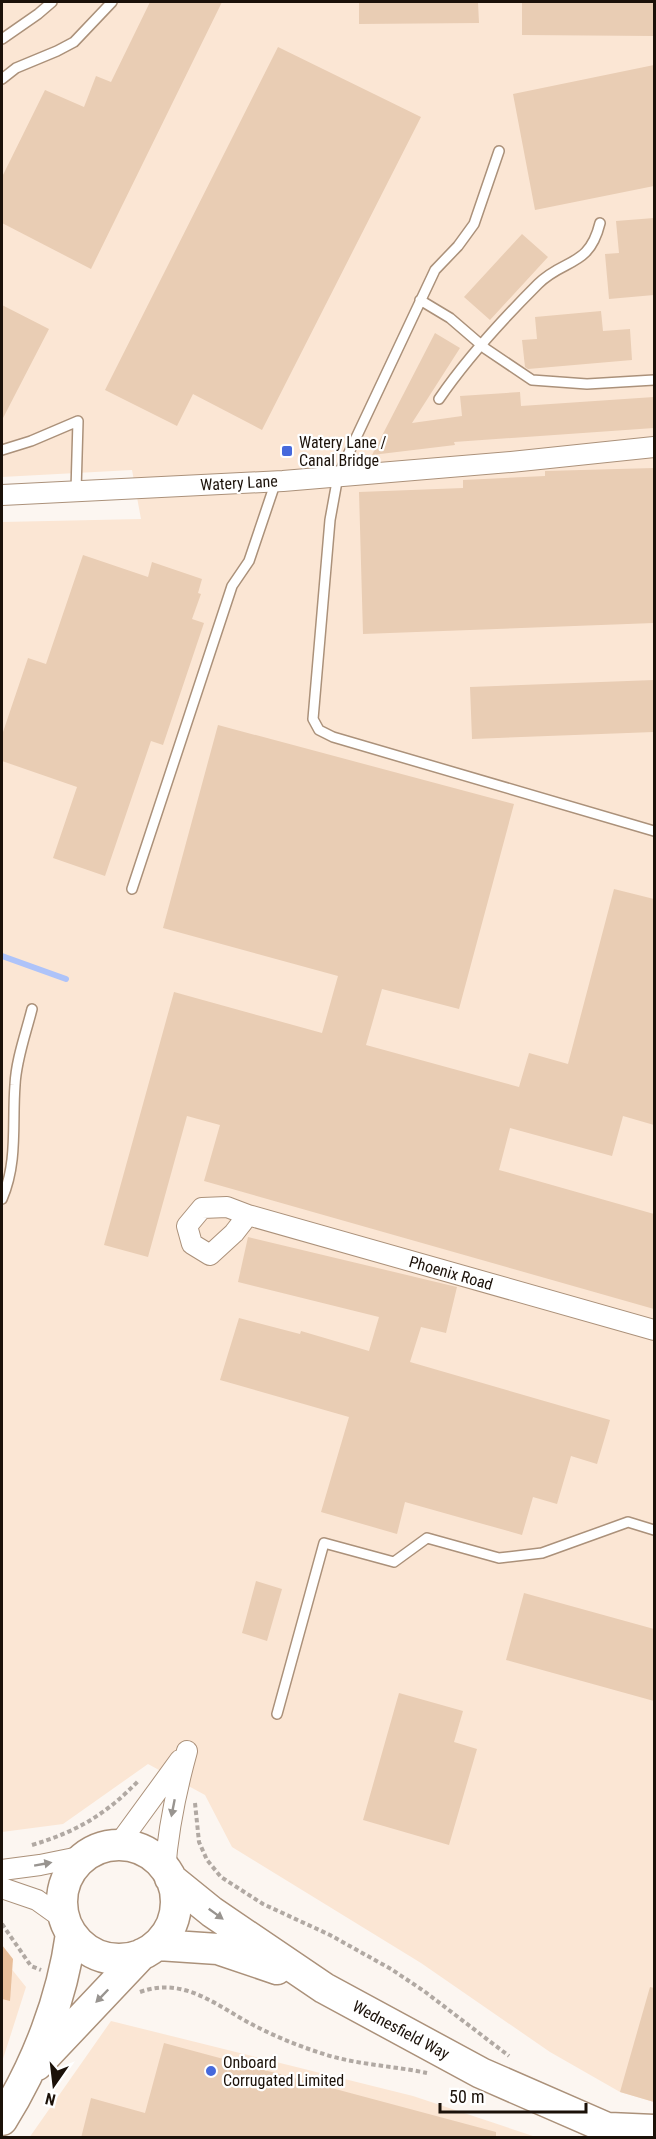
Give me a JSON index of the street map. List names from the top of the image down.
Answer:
{
  "streets": {
    "main road": ["Wednesfield Way"],
    "street": ["Watery Lane", "Phoenix Road"]
  },
  "places": {
    "transit": ["Watery Lane / Canal Bridge"],
    "other": ["Onboard Corrugated Limited"]
  },
  "scale_bar": "50 m",
  "north": "bottom"
}
